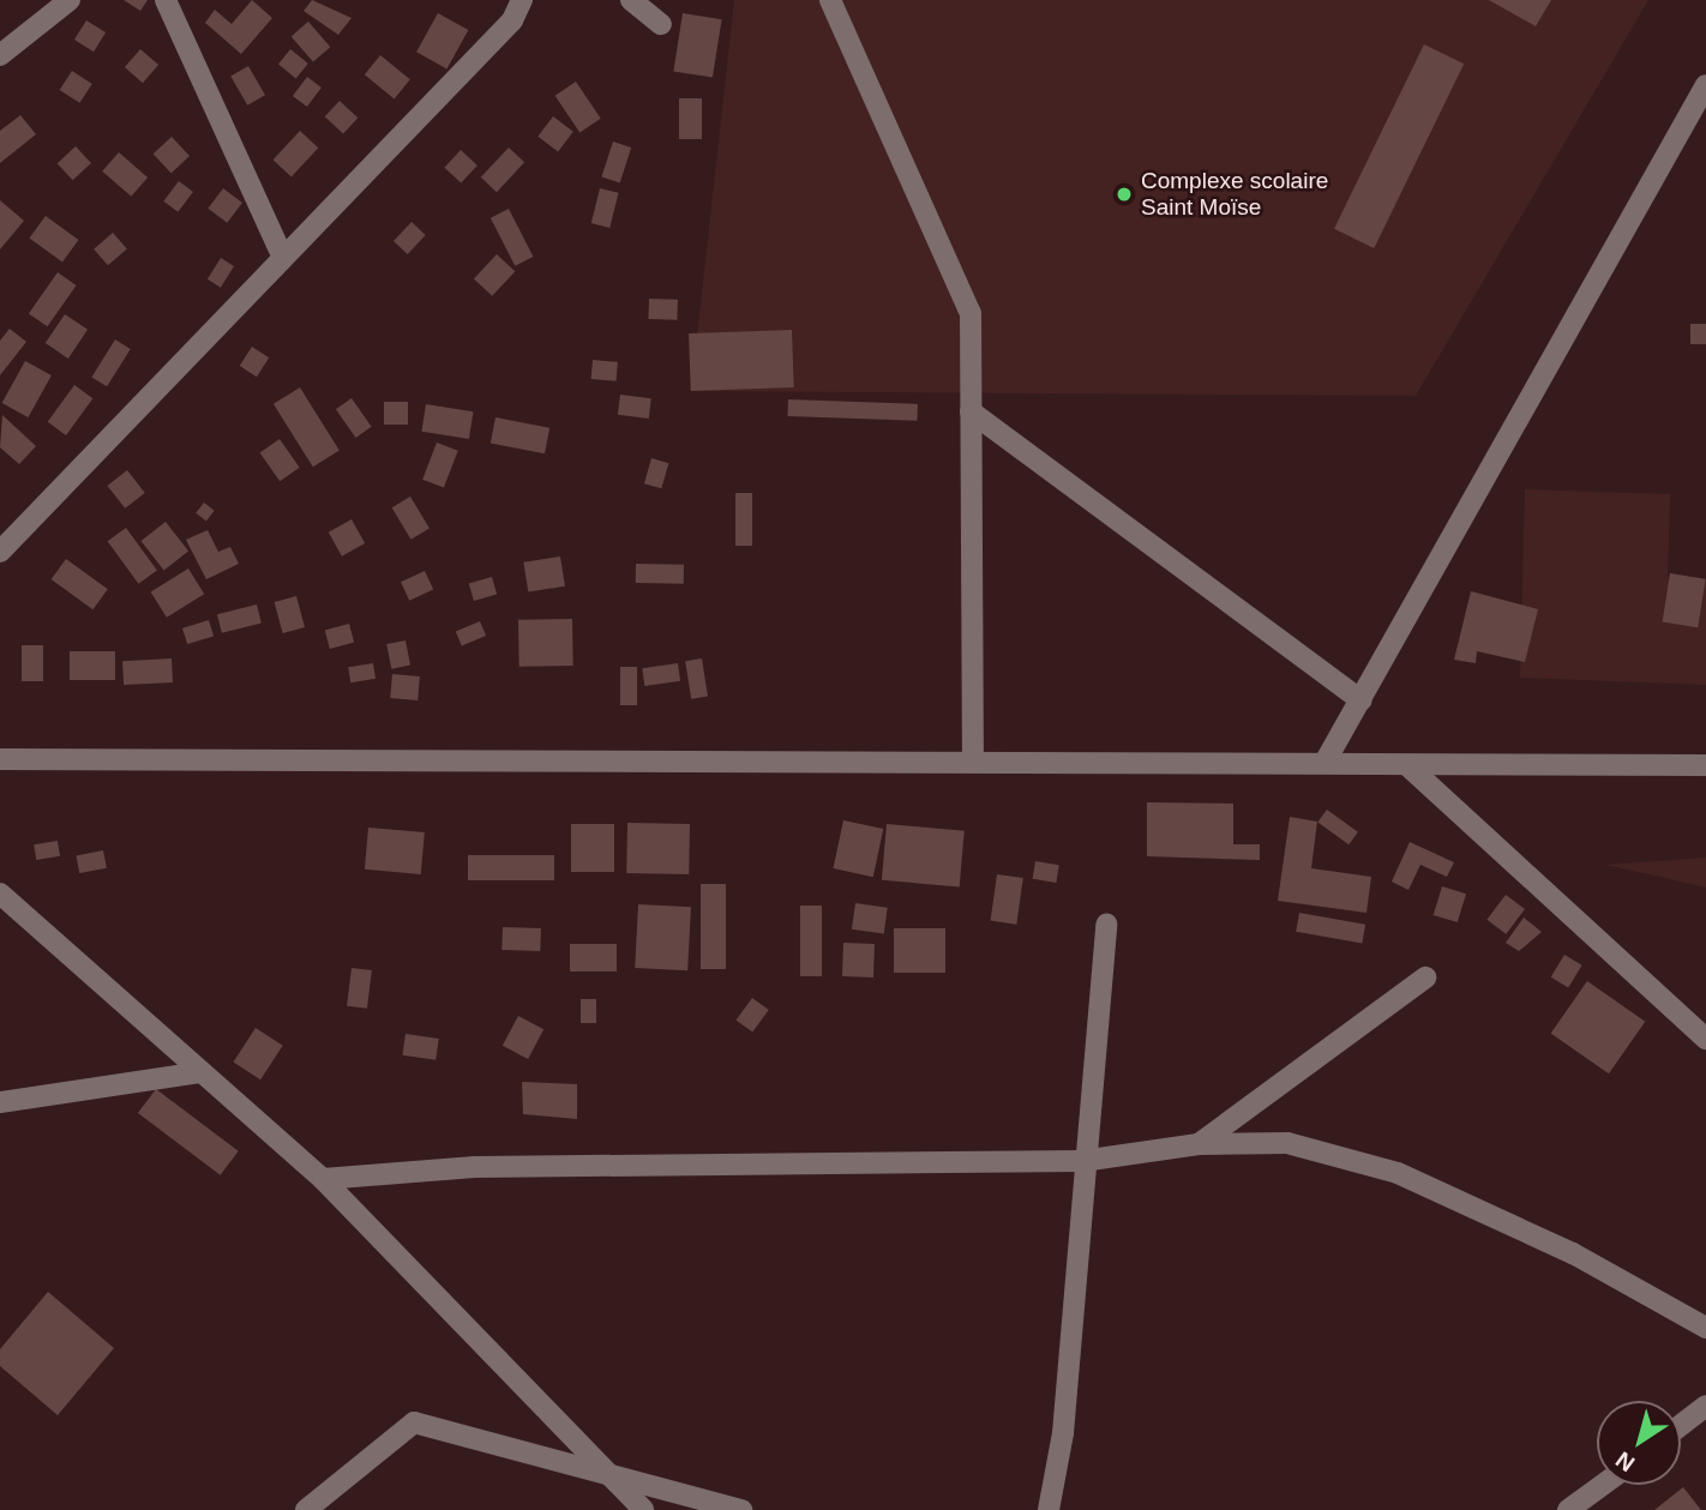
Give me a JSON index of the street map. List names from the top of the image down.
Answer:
{
  "places": ["Complexe scolaire Saint Moïse"],
  "north": "bottom left"
}
